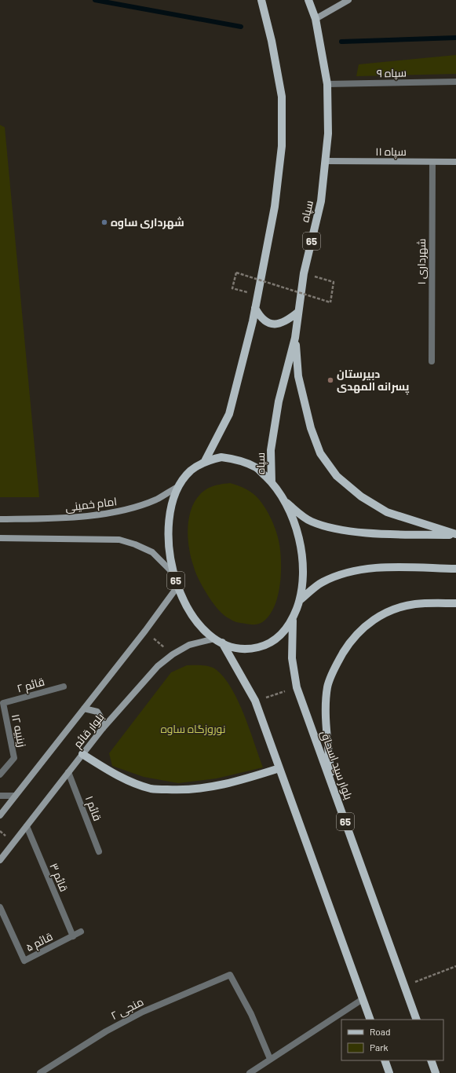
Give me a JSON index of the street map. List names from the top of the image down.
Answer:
{
  "streets": {
    "main road": ["سپاه", "65", "بلوار سید اسحاق"],
    "street": [
      "سپاه ۹",
      "سپاه ۱۱",
      "شهرداری ۱",
      "امام خمینی",
      "قائم ۲",
      "زینبیه ۱۲",
      "بلوار قائم",
      "قائم ۱",
      "قائم ۳",
      "قائم ۵",
      "منجی ۲"
    ]
  },
  "crossings": [
    ["سپاه ۹", "سپاه"],
    ["سپاه ۱۱", "سپاه"],
    ["سپاه ۱۱", "شهرداری ۱"],
    ["سپاه", "65"],
    ["65", "امام خمینی"],
    ["65", "بلوار قائم"],
    ["65", "بلوار سید اسحاق"],
    ["قائم ۲", "زینبیه ۱۲"],
    ["بلوار قائم", "قائم ۱"],
    ["بلوار قائم", "قائم ۳"],
    ["قائم ۳", "قائم ۵"]
  ],
  "parks": ["نوروزگاه ساوه"],
  "places": ["شهرداری ساوه", "دبیرستان پسرانه المهدی"],
  "legend": ["Road", "Park"]
}
